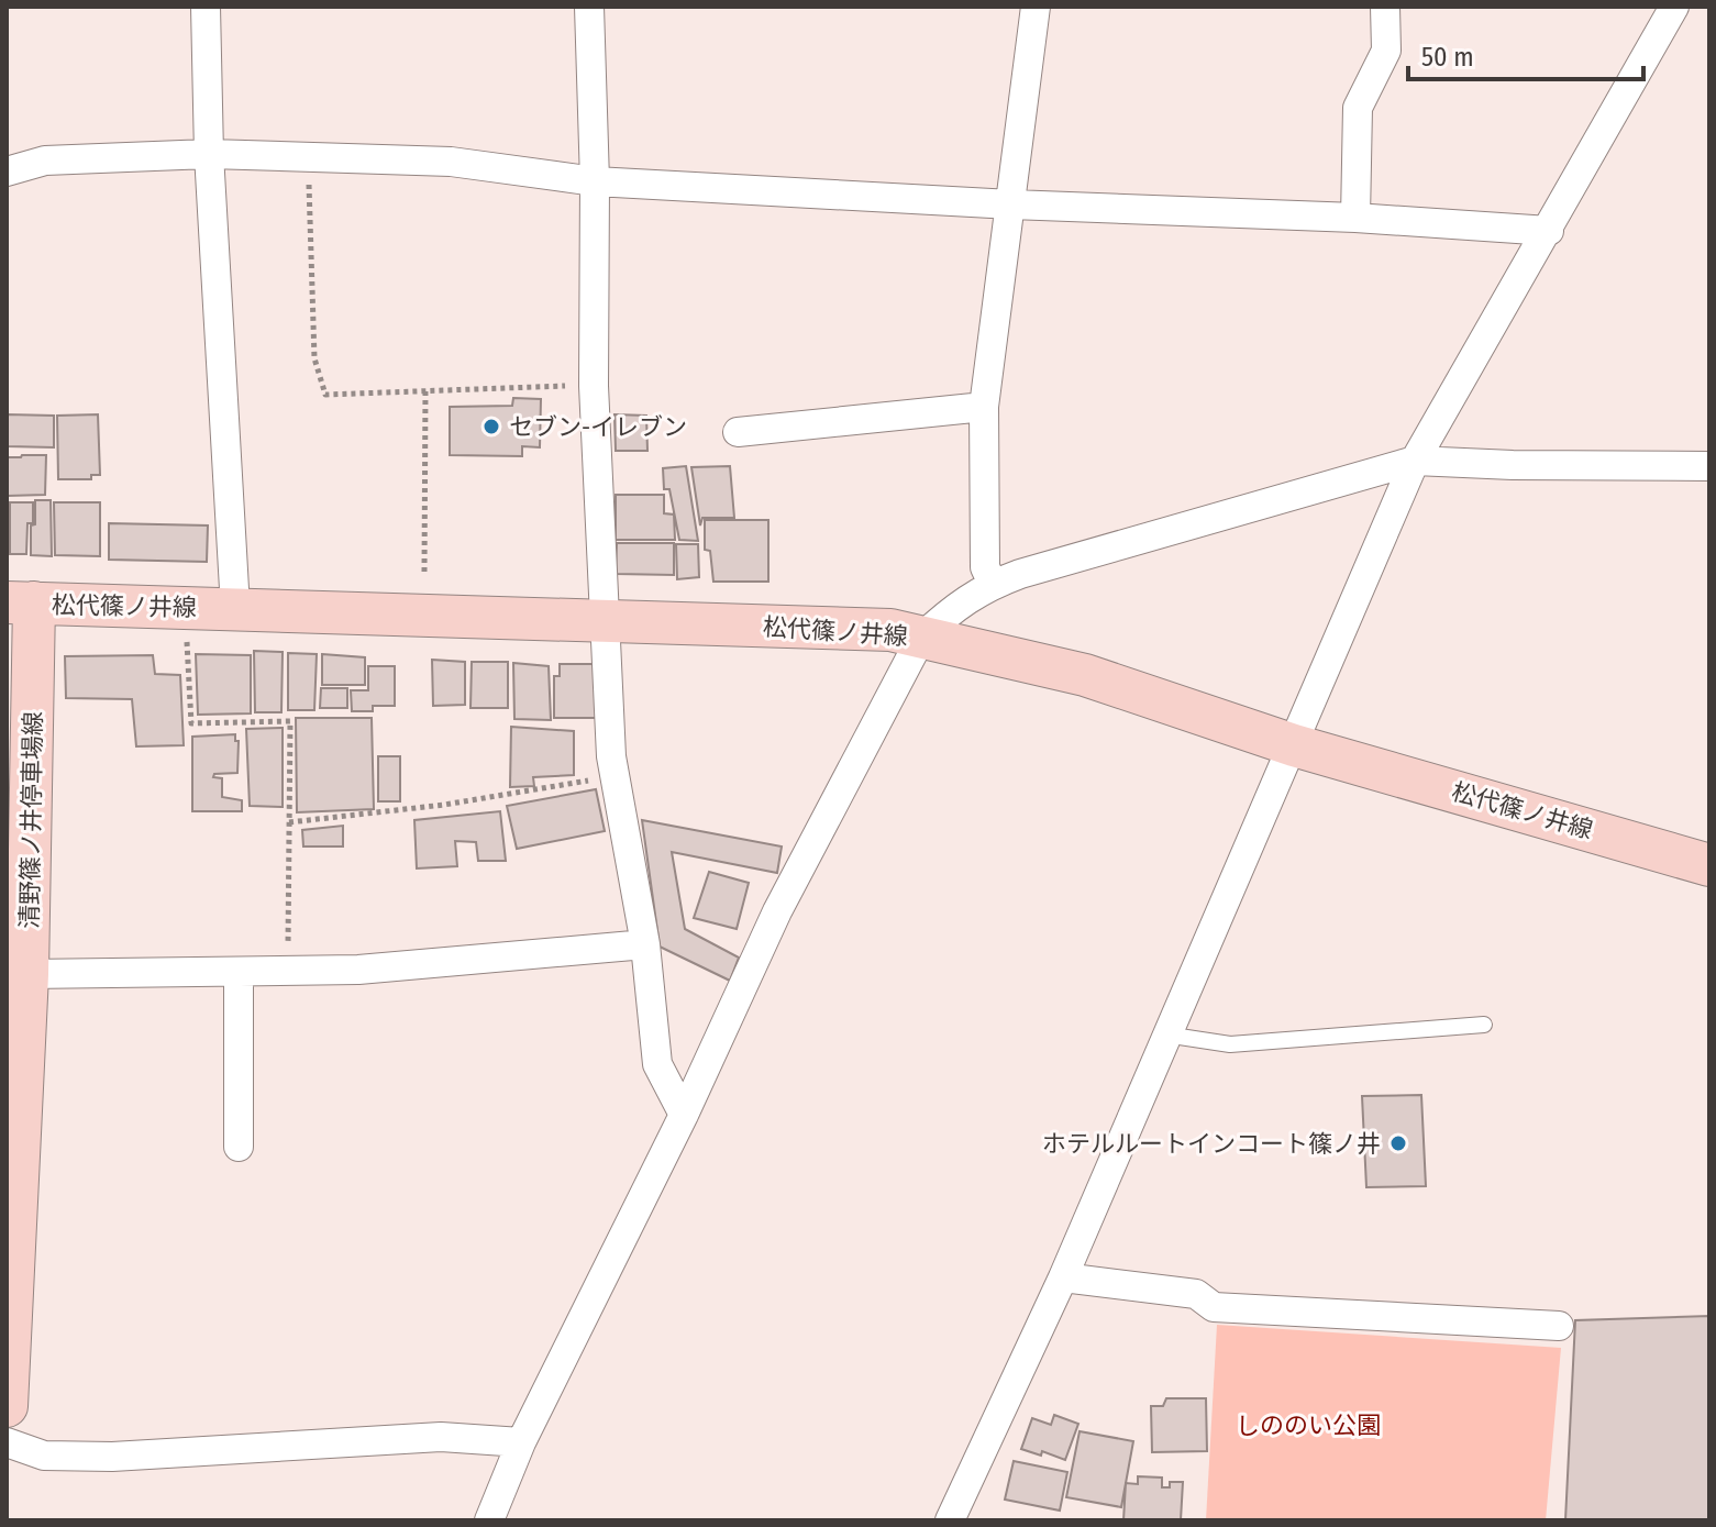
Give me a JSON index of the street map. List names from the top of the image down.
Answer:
{
  "streets": {
    "main road": ["松代篠ノ井線", "清野篠ノ井停車場線"]
  },
  "crossings": [
    ["松代篠ノ井線", "清野篠ノ井停車場線"]
  ],
  "parks": ["しののい公園"],
  "places": ["セブン-イレブン", "ホテルルートインコート篠ノ井"],
  "scale_bar": "50 m"
}
